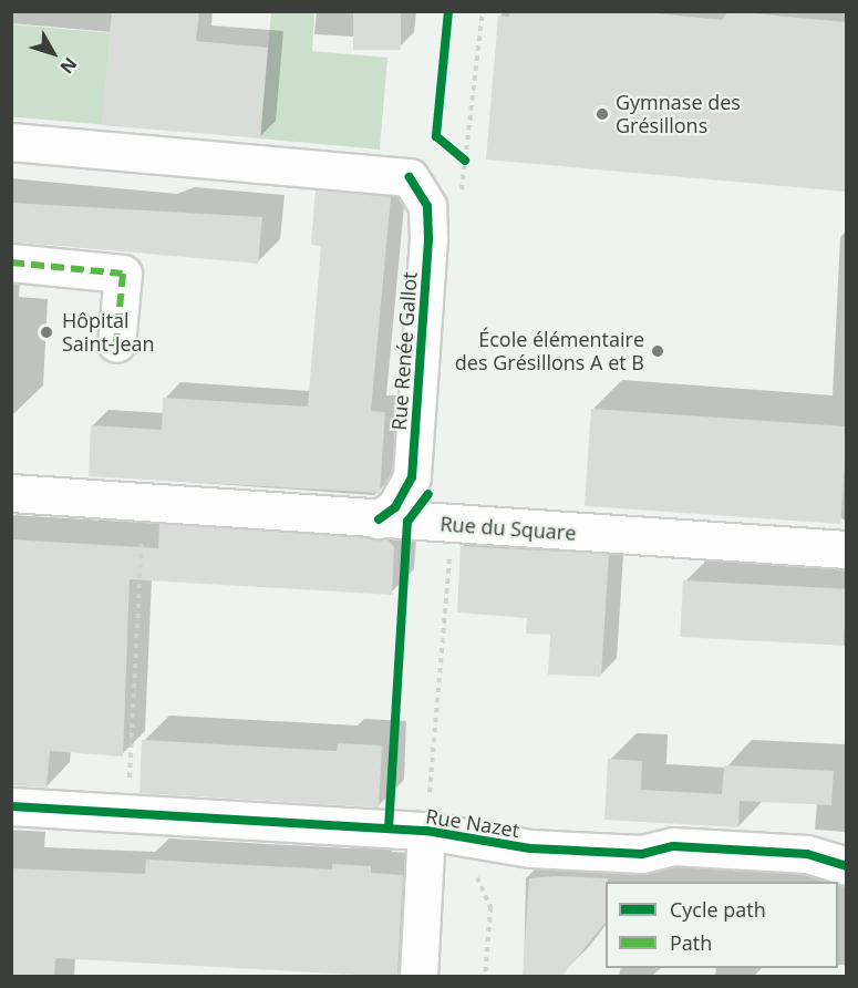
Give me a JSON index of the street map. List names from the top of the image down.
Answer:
{
  "streets": {
    "street": ["Rue Renée Gallot", "Rue du Square", "Rue Nazet"]
  },
  "crossings": [
    ["Rue Renée Gallot", "Rue du Square"]
  ],
  "places": ["Gymnase des Grésillons", "Hôpital Saint-Jean", "École élémentaire des Grésillons A et B"],
  "legend": ["Cycle path", "Path"],
  "north": "bottom right"
}
